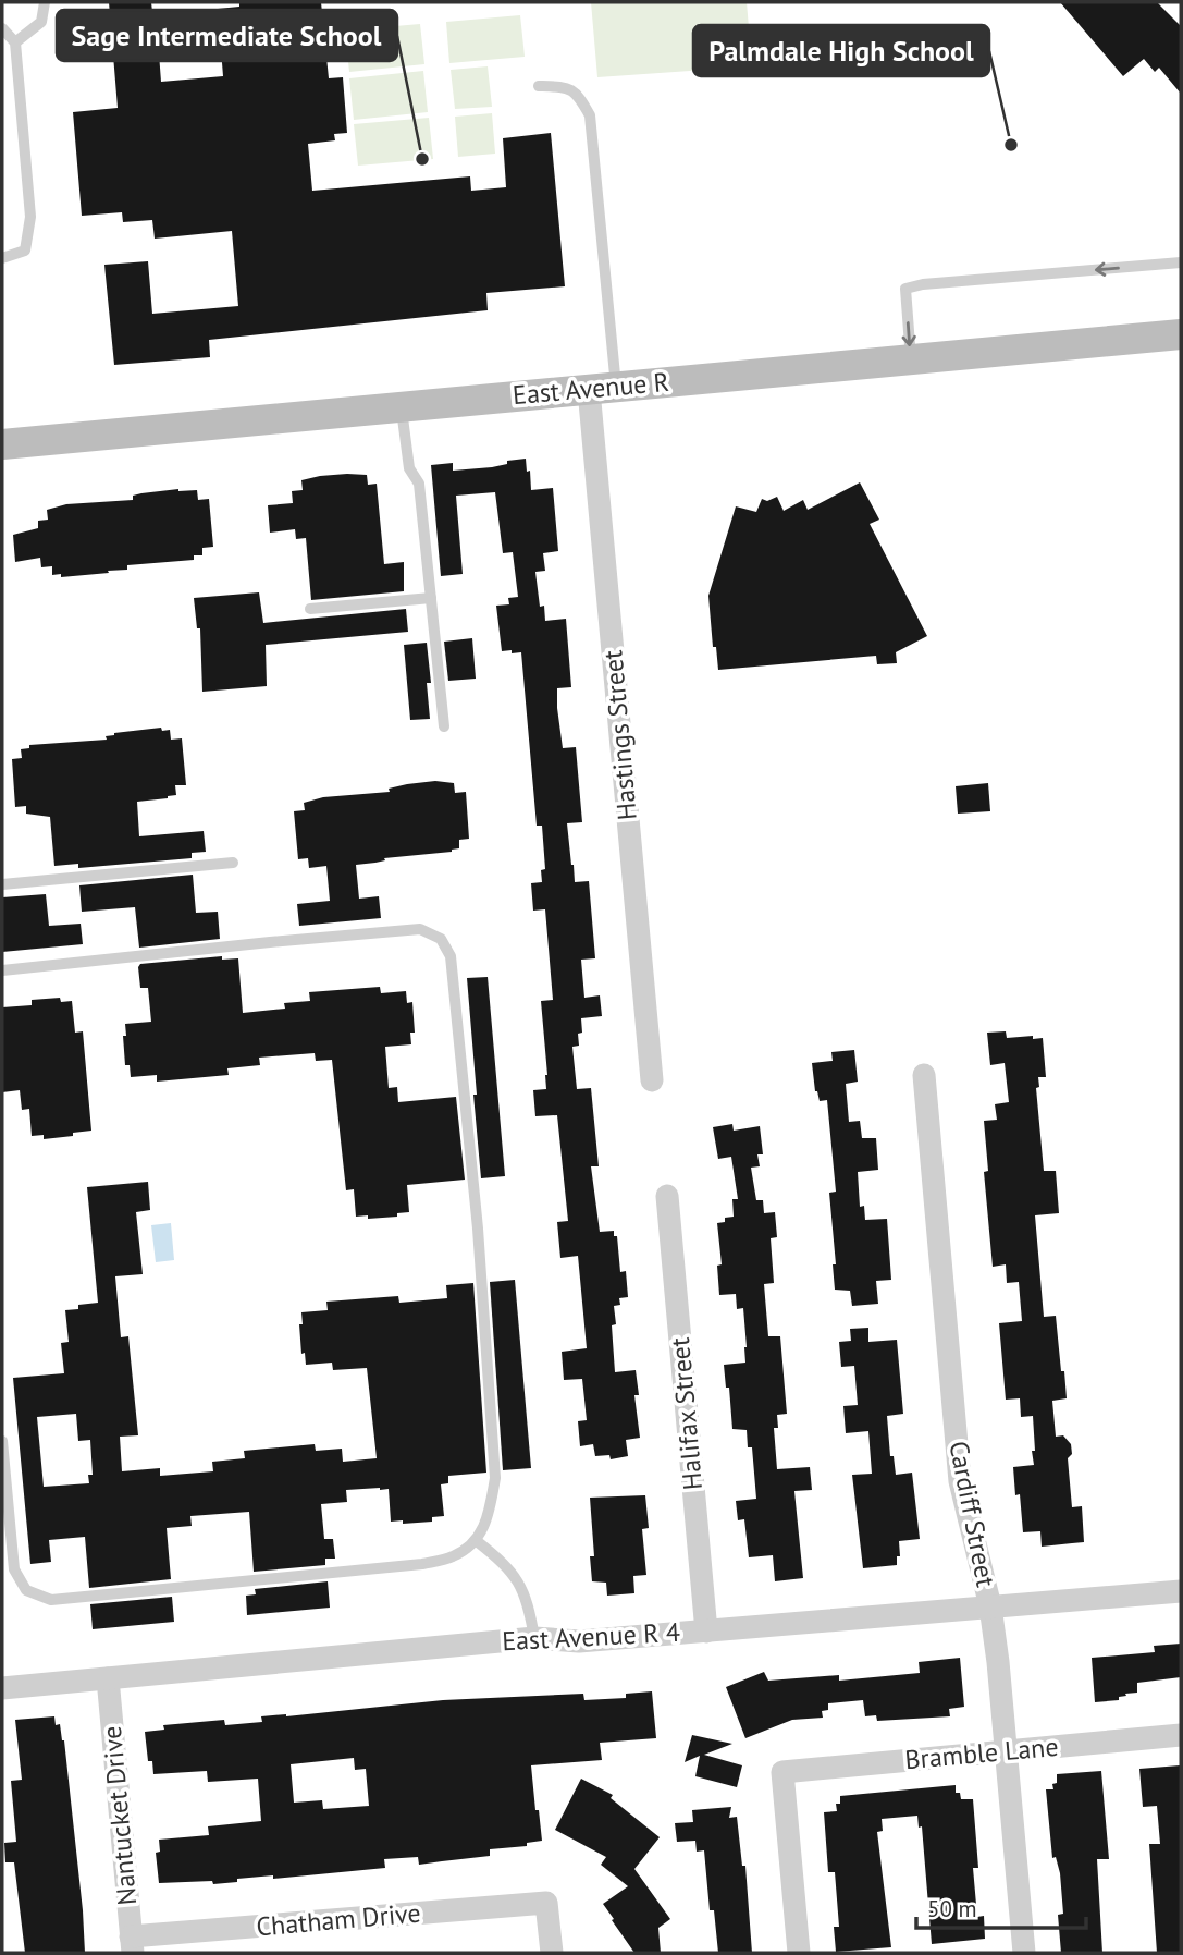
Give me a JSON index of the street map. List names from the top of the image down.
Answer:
{
  "streets": {
    "main road": ["East Avenue R"],
    "street": [
      "Hastings Street",
      "Halifax Street",
      "Cardiff Street",
      "East Avenue R 4",
      "Bramble Lane",
      "Nantucket Drive",
      "Chatham Drive"
    ]
  },
  "crossings": [
    ["East Avenue R", "Hastings Street"],
    ["Halifax Street", "East Avenue R 4"],
    ["Cardiff Street", "East Avenue R 4"],
    ["Cardiff Street", "Bramble Lane"],
    ["East Avenue R 4", "Nantucket Drive"],
    ["Nantucket Drive", "Chatham Drive"]
  ],
  "places": ["Palmdale High School", "Sage Intermediate School"],
  "scale_bar": "50 m"
}
